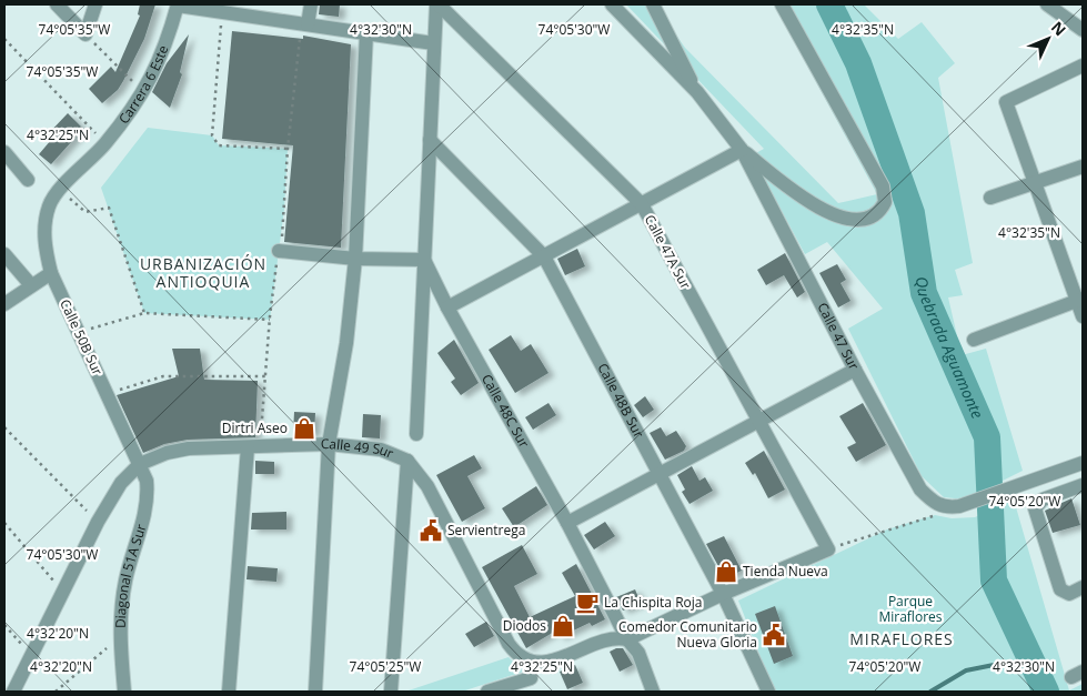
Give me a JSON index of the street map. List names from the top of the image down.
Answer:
{
  "streets": {
    "street": [
      "Carrera 6 Este",
      "Calle 47A Sur",
      "Calle 47 Sur",
      "Calle 50B Sur",
      "Calle 48B Sur",
      "Calle 48C Sur",
      "Calle 49 Sur",
      "Diagonal 51A Sur"
    ]
  },
  "crossings": [
    ["Carrera 6 Este", "Calle 50B Sur"],
    ["Calle 50B Sur", "Calle 49 Sur"],
    ["Calle 50B Sur", "Diagonal 51A Sur"],
    ["Calle 49 Sur", "Diagonal 51A Sur"]
  ],
  "districts": ["URBANIZACIÓN ANTIOQUIA", "MIRAFLORES"],
  "water": ["Quebrada Aguamonte"],
  "parks": ["Parque Miraflores"],
  "places": {
    "shop": ["Dirtri Aseo", "Tienda Nueva", "Diodos"],
    "public building": ["Servientrega", "Comedor Comunitario Nueva Gloria"],
    "cafe": ["La Chispita Roja"]
  },
  "north": "top right",
  "coordinates": [
    "74°05'35\"W",
    "74°05'30\"W",
    "4°32'35\"N",
    "4°32'30\"N",
    "4°32'25\"N",
    "74°05'20\"W",
    "4°32'20\"N",
    "74°05'25\"W"
  ]
}
